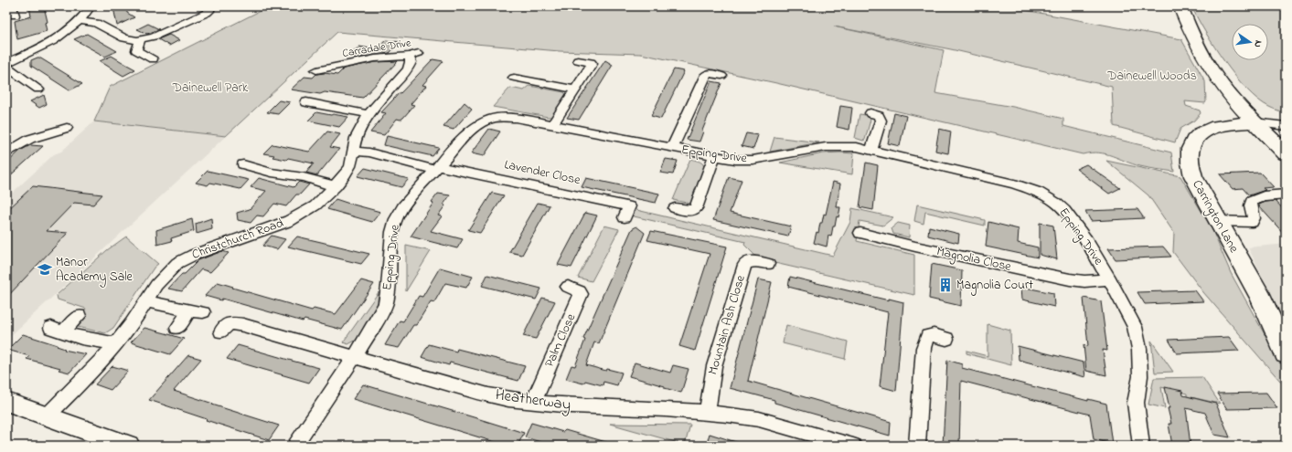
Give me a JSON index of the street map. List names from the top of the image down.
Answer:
{
  "streets": {
    "main road": ["Carrington Lane"],
    "street": [
      "Carradale Drive",
      "Epping Drive",
      "Lavender Close",
      "Christchurch Road",
      "Magnolia Close",
      "Mountain Ash Close",
      "Palm Close",
      "Heatherway"
    ]
  },
  "crossings": [
    ["Carradale Drive", "Christchurch Road"],
    ["Epping Drive", "Lavender Close"],
    ["Epping Drive", "Magnolia Close"],
    ["Epping Drive", "Heatherway"],
    ["Mountain Ash Close", "Heatherway"],
    ["Palm Close", "Heatherway"]
  ],
  "parks": ["Dainewell Woods", "Dainewell Park"],
  "places": {
    "school or university": ["Manor Academy Sale"],
    "building": ["Magnolia Court"]
  },
  "north": "right"
}
